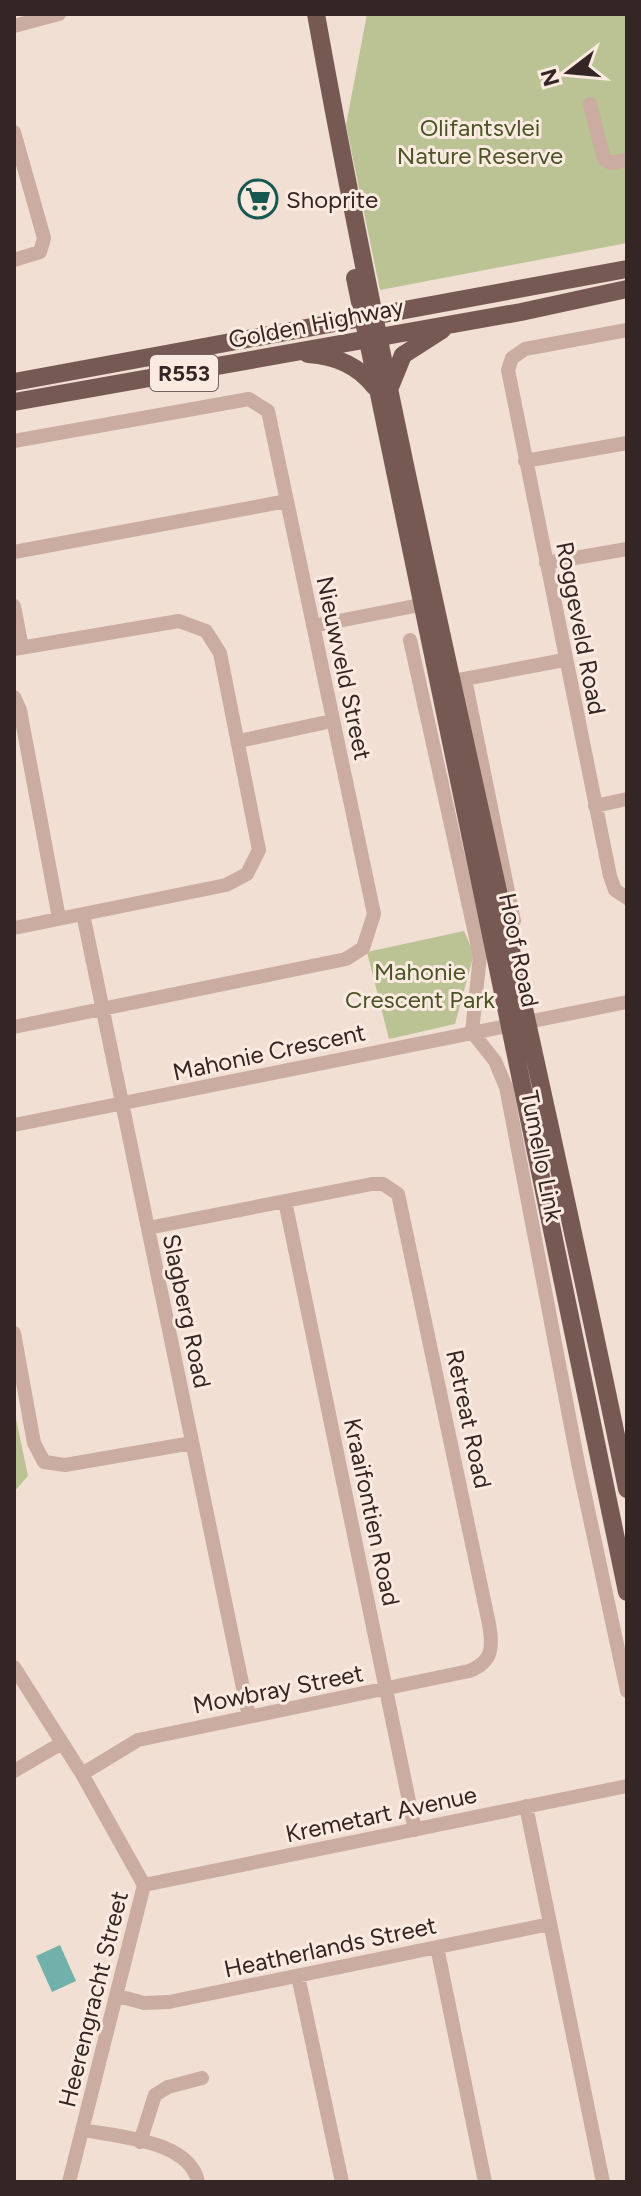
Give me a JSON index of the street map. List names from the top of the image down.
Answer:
{
  "streets": {
    "main road": ["Golden Highway", "R553", "Hoof Road"],
    "street": [
      "Roggeveld Road",
      "Nieuwveld Street",
      "Mahonie Crescent",
      "Tumello Link",
      "Slagberg Road",
      "Retreat Road",
      "Kraaifontien Road",
      "Mowbray Street",
      "Kremetart Avenue",
      "Heatherlands Street",
      "Heerengracht Street"
    ]
  },
  "crossings": [
    ["Golden Highway", "Hoof Road"],
    ["Nieuwveld Street", "Slagberg Road"],
    ["Hoof Road", "Mahonie Crescent"],
    ["Mahonie Crescent", "Tumello Link"],
    ["Mahonie Crescent", "Slagberg Road"],
    ["Slagberg Road", "Mowbray Street"],
    ["Retreat Road", "Kraaifontien Road"],
    ["Retreat Road", "Mowbray Street"],
    ["Kraaifontien Road", "Mowbray Street"],
    ["Kraaifontien Road", "Kremetart Avenue"],
    ["Mowbray Street", "Heerengracht Street"],
    ["Kremetart Avenue", "Heerengracht Street"],
    ["Heatherlands Street", "Heerengracht Street"]
  ],
  "parks": ["Olifantsvlei Nature Reserve", "Mahonie Crescent Park"],
  "places": {
    "supermarket": ["Shoprite"]
  },
  "north": "left"
}
